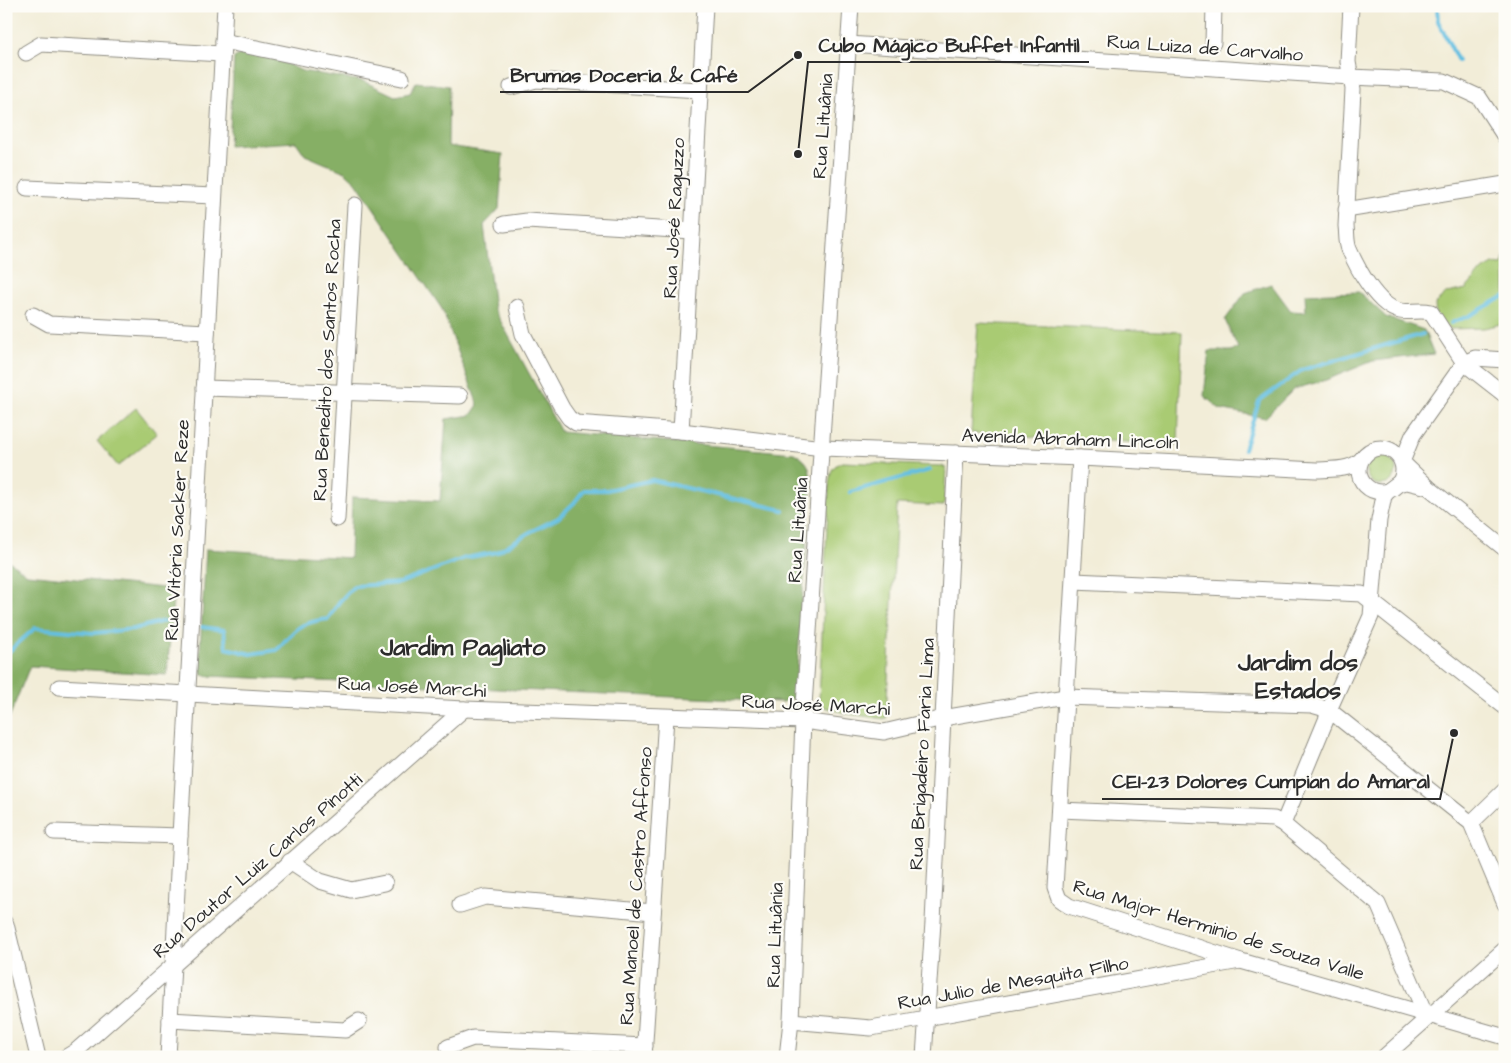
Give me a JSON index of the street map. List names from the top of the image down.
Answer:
{
  "streets": {
    "street": [
      "Rua Luiza de Carvalho",
      "Rua Lituânia",
      "Rua José Raguzzo",
      "Rua Benedito dos Santos Rocha",
      "Avenida Abraham Lincoln",
      "Rua Vitória Sacker Reze",
      "Rua José Marchi",
      "Rua Brigadeiro Faria Lima",
      "Rua Doutor Luiz Carlos Pinotti",
      "Rua Manoel de Castro Affonso",
      "Rua Major Herminio de Souza Valle",
      "Rua Julio de Mesquita Filho"
    ]
  },
  "crossings": [
    ["Rua Luiza de Carvalho", "Rua Lituânia"],
    ["Rua Lituânia", "Avenida Abraham Lincoln"],
    ["Rua Lituânia", "Rua José Marchi"],
    ["Rua Lituânia", "Rua Julio de Mesquita Filho"],
    ["Rua José Raguzzo", "Avenida Abraham Lincoln"],
    ["Avenida Abraham Lincoln", "Rua Brigadeiro Faria Lima"],
    ["Avenida Abraham Lincoln", "Rua Major Herminio de Souza Valle"],
    ["Rua Vitória Sacker Reze", "Rua José Marchi"],
    ["Rua Vitória Sacker Reze", "Rua Doutor Luiz Carlos Pinotti"],
    ["Rua José Marchi", "Rua Brigadeiro Faria Lima"],
    ["Rua José Marchi", "Rua Doutor Luiz Carlos Pinotti"],
    ["Rua José Marchi", "Rua Manoel de Castro Affonso"],
    ["Rua José Marchi", "Rua Major Herminio de Souza Valle"],
    ["Rua Brigadeiro Faria Lima", "Rua Julio de Mesquita Filho"],
    ["Rua Major Herminio de Souza Valle", "Rua Julio de Mesquita Filho"]
  ],
  "districts": ["Jardim Pagliato", "Jardim dos Estados"],
  "places": ["Brumas Doceria & Café", "Cubo Mágico Buffet Infantil", "CEI-23 Dolores Cumpian do Amaral"]
}
